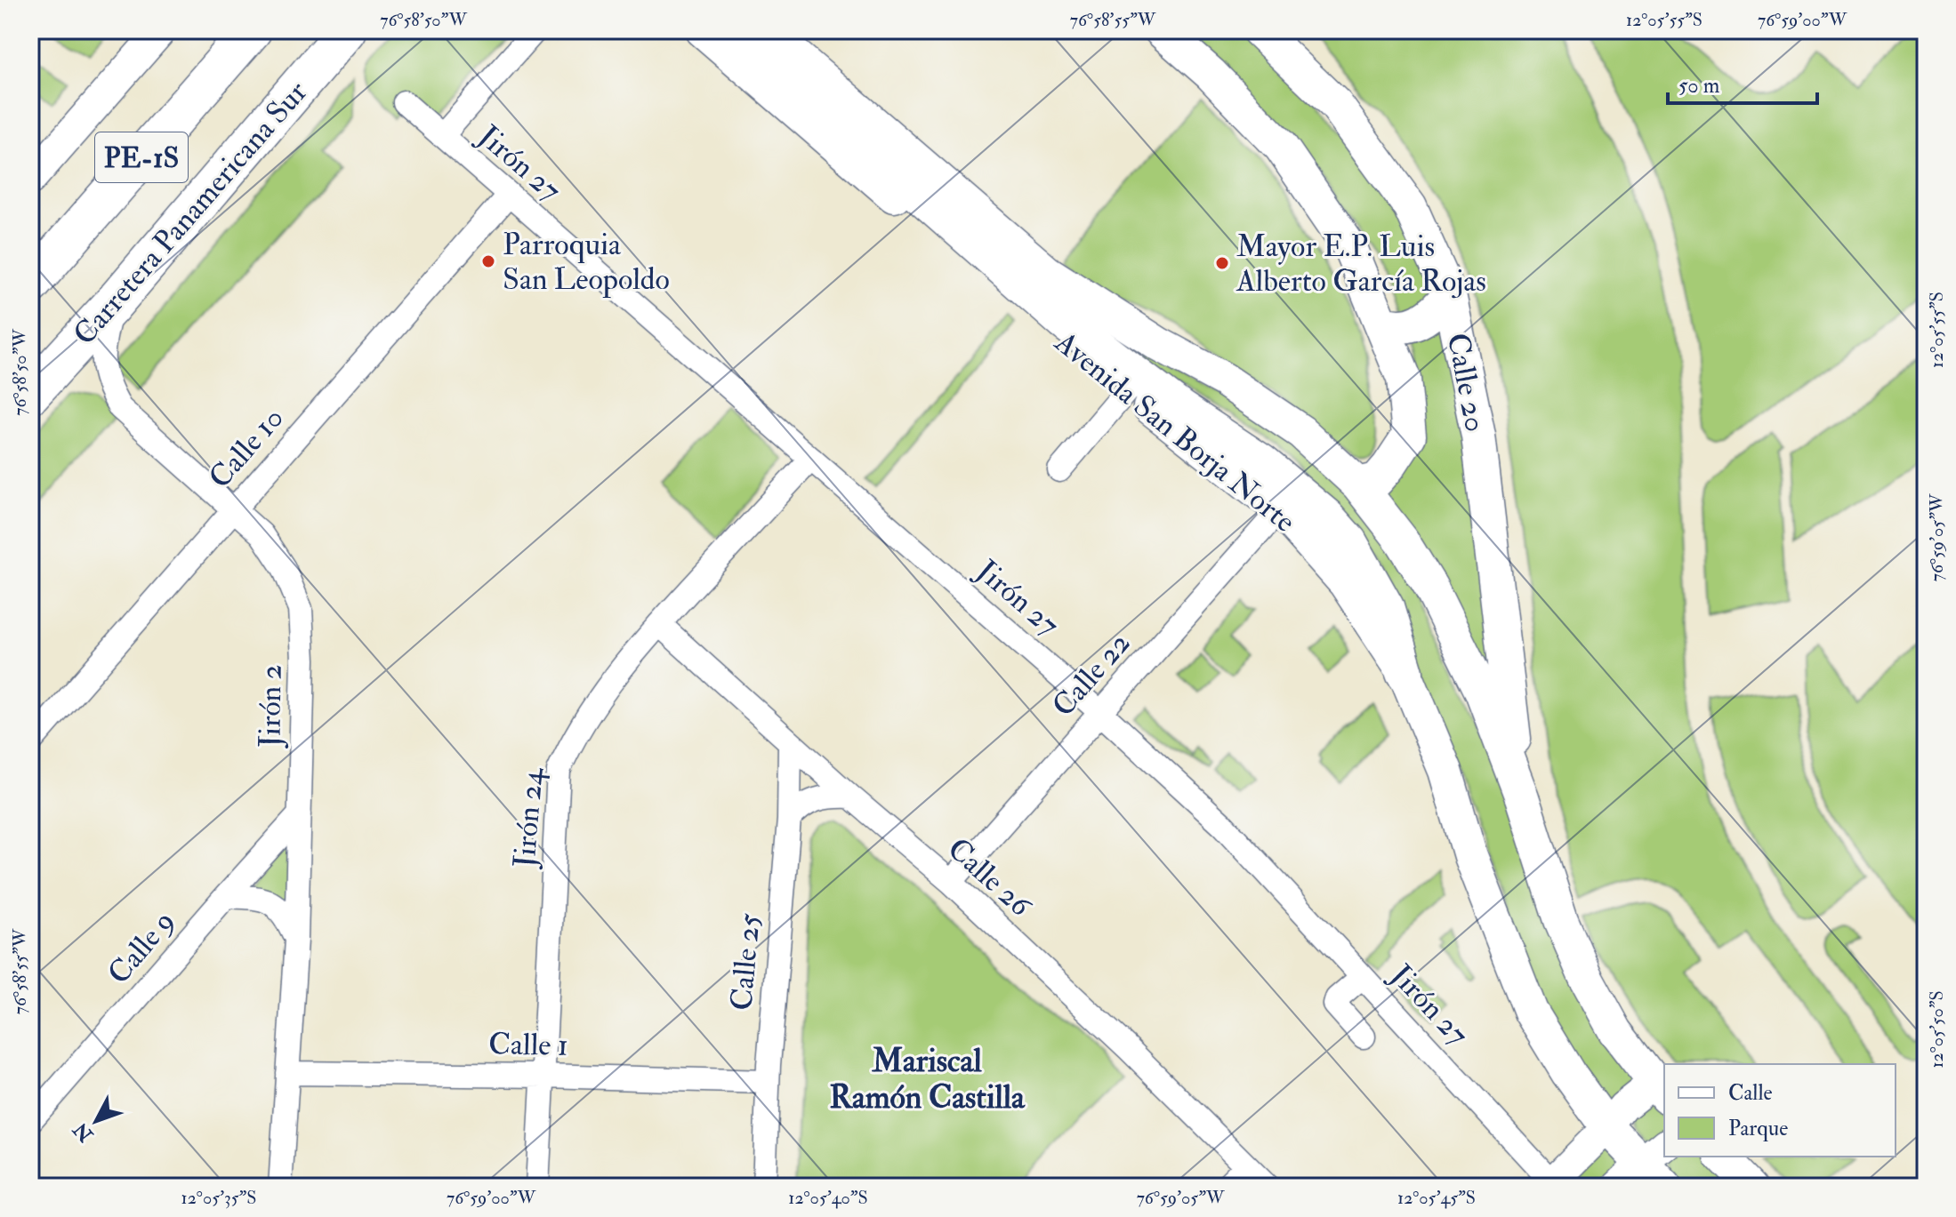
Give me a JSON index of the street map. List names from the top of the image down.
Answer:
{
  "streets": {
    "highway": ["PE-1S", "Carretera Panamericana Sur"],
    "main road": ["Calle 20", "Avenida San Borja Norte"],
    "street": [
      "Jirón 27",
      "Calle 10",
      "Calle 22",
      "Jirón 2",
      "Jirón 24",
      "Calle 26",
      "Calle 9",
      "Calle 25",
      "Calle 1"
    ]
  },
  "crossings": [
    ["Jirón 27", "Calle 10"],
    ["Jirón 27", "Calle 22"],
    ["Jirón 27", "Jirón 24"],
    ["Carretera Panamericana Sur", "Jirón 2"],
    ["Calle 20", "Avenida San Borja Norte"],
    ["Avenida San Borja Norte", "Calle 22"],
    ["Calle 10", "Jirón 2"],
    ["Calle 22", "Calle 26"],
    ["Jirón 2", "Calle 9"],
    ["Jirón 2", "Calle 1"],
    ["Jirón 24", "Calle 26"],
    ["Jirón 24", "Calle 1"],
    ["Calle 26", "Calle 25"],
    ["Calle 25", "Calle 1"]
  ],
  "districts": ["Mariscal Ramón Castilla"],
  "places": ["Parroquia San Leopoldo", "Mayor E.P. Luis Alberto García Rojas"],
  "legend": ["Calle", "Parque"],
  "scale_bar": "50 m",
  "north": "bottom left",
  "coordinates": [
    "76°58'50\"W",
    "76°58'55\"W",
    "12°05'55\"S",
    "76°59'00\"W",
    "76°59'05\"W",
    "12°05'50\"S",
    "12°05'35\"S",
    "12°05'40\"S",
    "12°05'45\"S"
  ]
}
